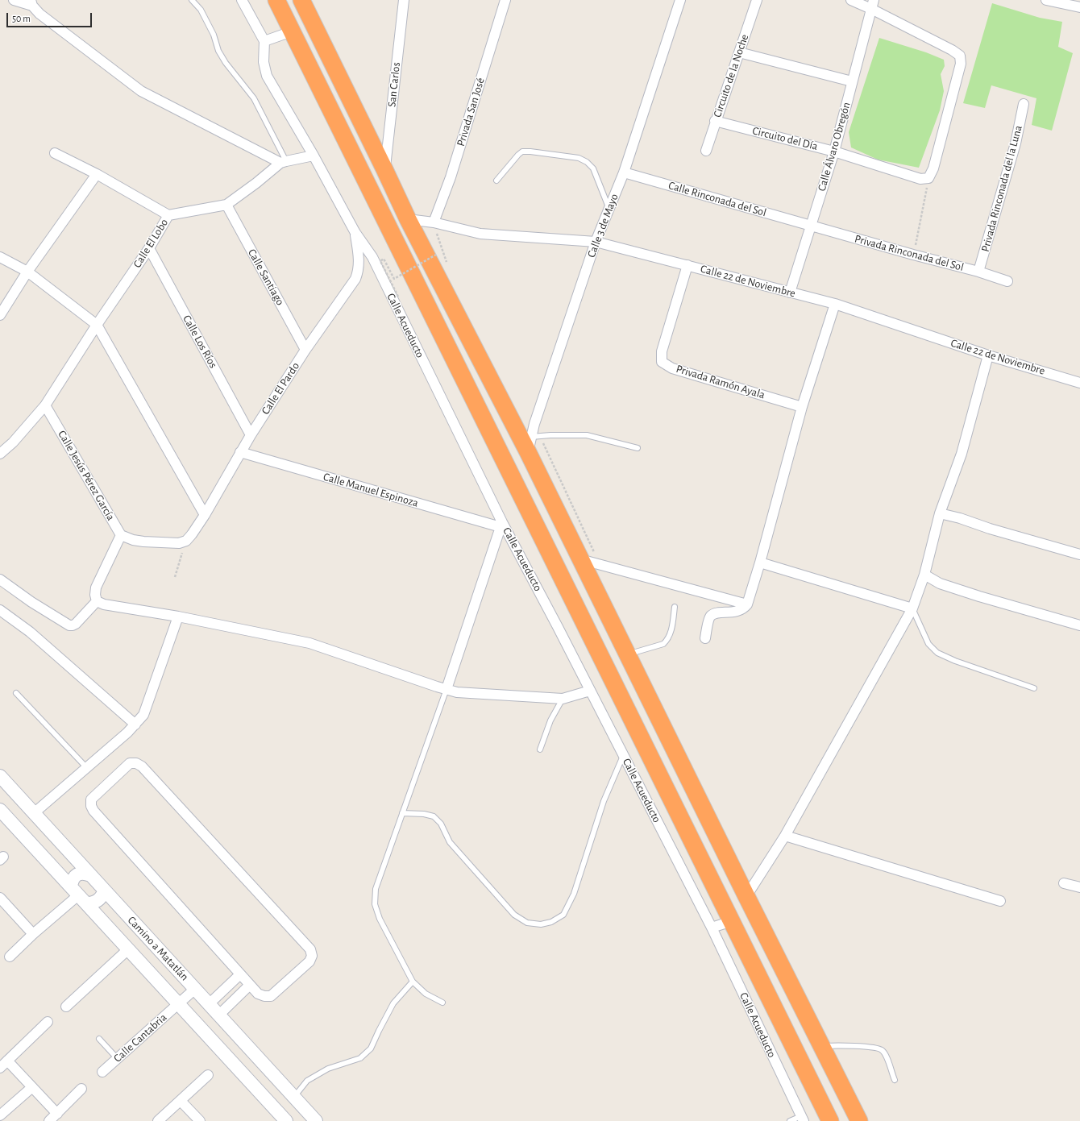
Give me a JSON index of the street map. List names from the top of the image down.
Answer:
{
  "streets": {
    "street": [
      "Circuito de la Noche",
      "San Carlos",
      "Privada San José",
      "Circuito del Día",
      "Calle Álvaro Obregón",
      "Privada Rinconada del la Luna",
      "Calle Rinconada del Sol",
      "Calle 3 de Mayo",
      "Calle El Lobo",
      "Privada Rinconada del Sol",
      "Calle Santiago",
      "Calle 22 de Noviembre",
      "Calle Acueducto",
      "Calle Los Ríos",
      "Privada Ramón Ayala",
      "Calle El Pardo",
      "Calle Jesús Pérez García",
      "Calle Manuel Espinoza",
      "Camino a Matatlán",
      "Calle Cantabria"
    ]
  },
  "crossings": [
    ["Circuito de la Noche", "Circuito del Día"],
    ["Privada San José", "Calle 22 de Noviembre"],
    ["Circuito del Día", "Calle Álvaro Obregón"],
    ["Calle Álvaro Obregón", "Calle Rinconada del Sol"],
    ["Calle Álvaro Obregón", "Privada Rinconada del Sol"],
    ["Calle Álvaro Obregón", "Calle 22 de Noviembre"],
    ["Privada Rinconada del la Luna", "Privada Rinconada del Sol"],
    ["Calle Rinconada del Sol", "Calle 3 de Mayo"],
    ["Calle Rinconada del Sol", "Privada Rinconada del Sol"],
    ["Calle 3 de Mayo", "Calle 22 de Noviembre"],
    ["Calle El Lobo", "Calle Santiago"],
    ["Calle El Lobo", "Calle Acueducto"],
    ["Calle El Lobo", "Calle Los Ríos"],
    ["Calle El Lobo", "Calle Jesús Pérez García"],
    ["Calle Santiago", "Calle El Pardo"],
    ["Calle 22 de Noviembre", "Privada Ramón Ayala"],
    ["Calle Acueducto", "Calle El Pardo"],
    ["Calle Acueducto", "Calle Manuel Espinoza"],
    ["Calle Los Ríos", "Calle El Pardo"],
    ["Calle El Pardo", "Calle Manuel Espinoza"],
    ["Camino a Matatlán", "Calle Cantabria"]
  ],
  "scale_bar": "50 m"
}
